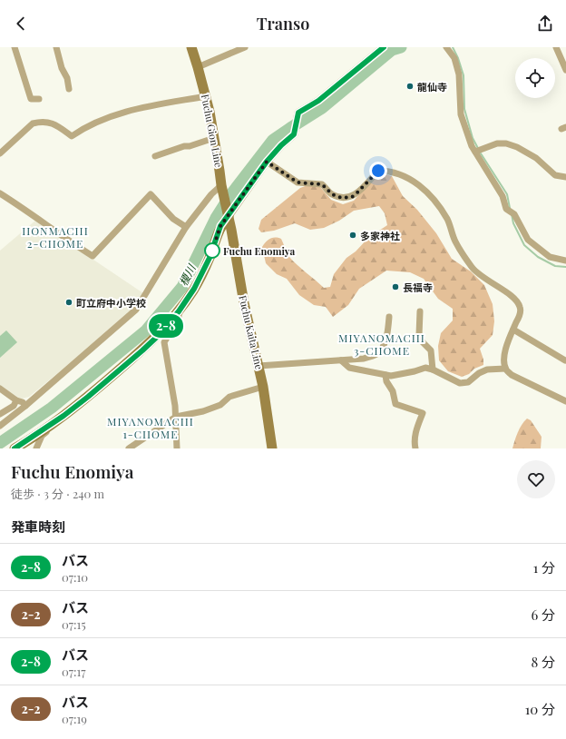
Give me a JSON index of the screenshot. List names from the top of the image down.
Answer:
{
  "streets": {
    "main road": ["Fuchu Gion Line", "Fuchu Kaita Line"]
  },
  "crossings": [
    ["Fuchu Gion Line", "Fuchu Kaita Line"]
  ],
  "districts": ["HONMACHI 2-CHOME", "MIYANOMACHI 3-CHOME", "MIYANOMACHI 1-CHOME"],
  "water": ["榎川"],
  "places": [
    "龍仙寺",
    "多家神社",
    "Fuchu Enomiya",
    "長福寺",
    "町立府中小学校"
  ],
  "lines": ["bus line 2-8"],
  "page": {
    "header": "Transo",
    "on_map": "2-8",
    "heading": [
      ["Fuchu Enomiya", "徒歩 · 3 分 · 240 m"],
      "発車時刻"
    ],
    "list": [
      {
        "mark": "2-8",
        "name": "バス",
        "note": "07:10",
        "value": "1 分"
      },
      {
        "mark": "2-2",
        "name": "バス",
        "note": "07:15",
        "value": "6 分"
      },
      {
        "mark": "2-8",
        "name": "バス",
        "note": "07:17",
        "value": "8 分"
      },
      {
        "mark": "2-2",
        "name": "バス",
        "note": "07:19",
        "value": "10 分"
      }
    ]
  }
}
